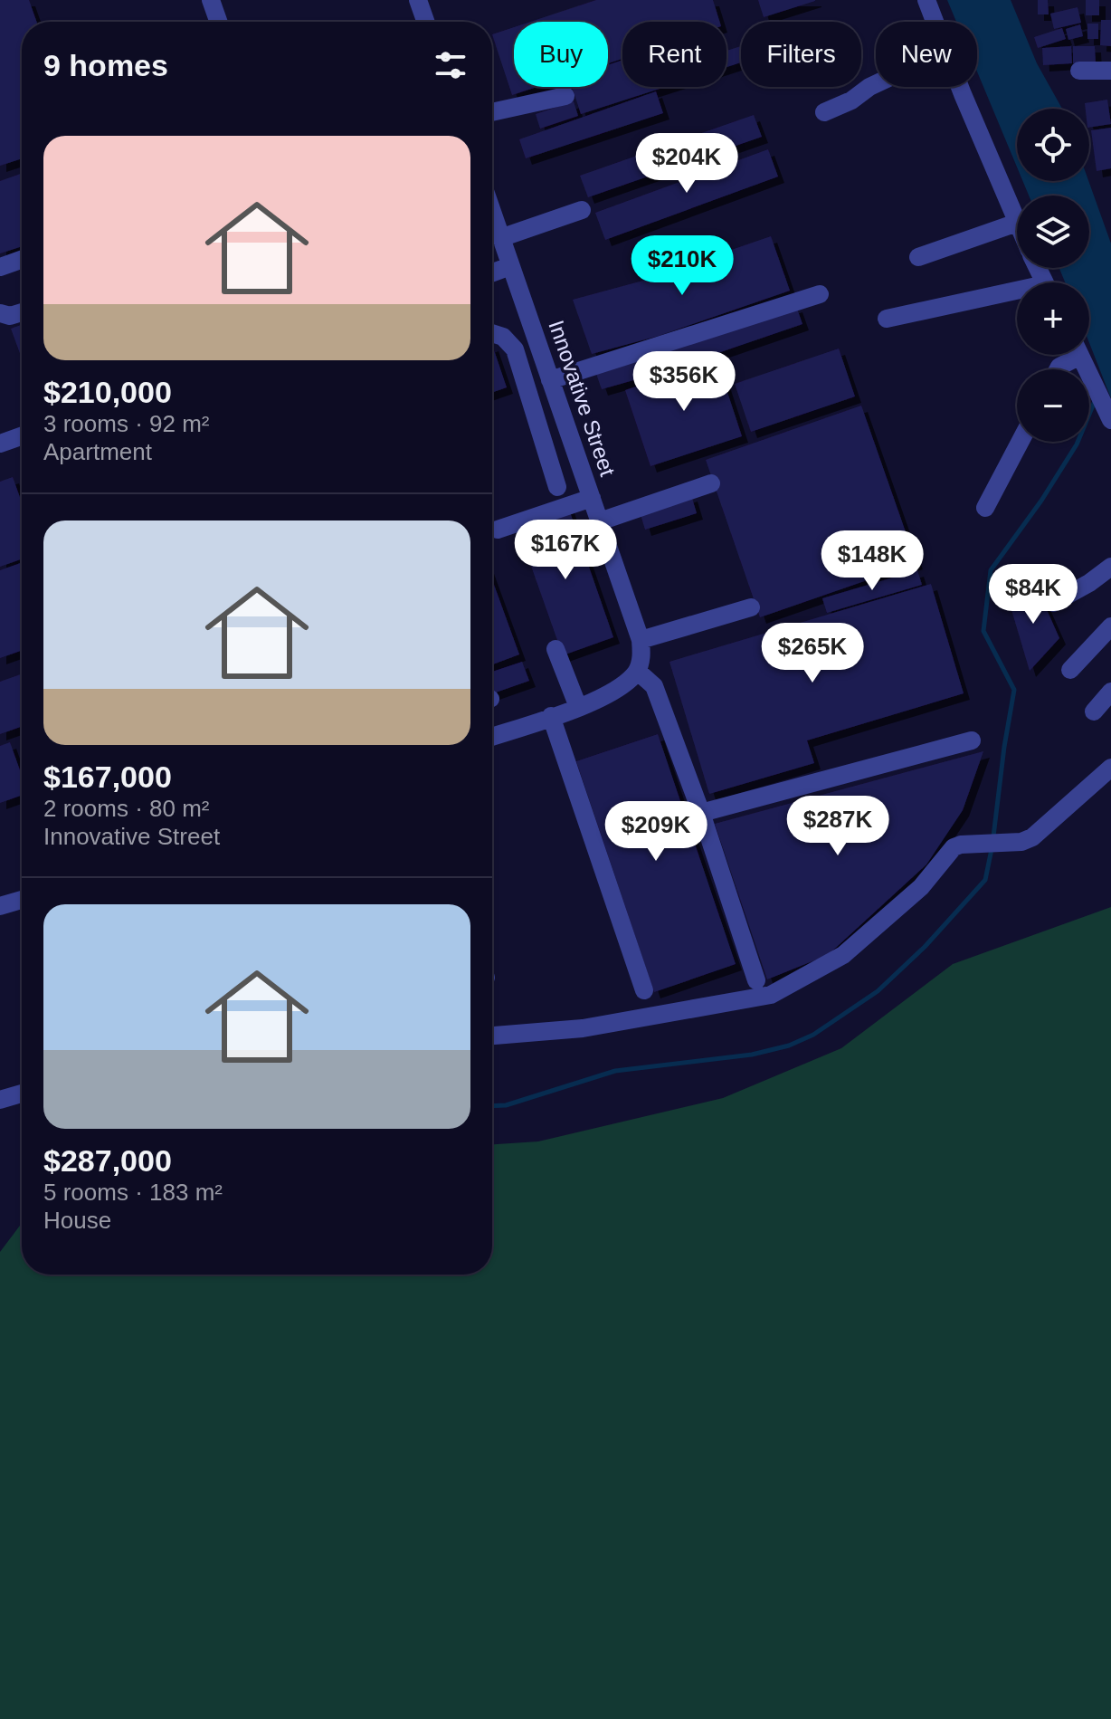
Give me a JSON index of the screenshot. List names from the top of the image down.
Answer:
{
  "streets": {
    "street": ["Innovative Street"]
  },
  "page": {
    "chip": [
      "Buy",
      "Rent",
      "Filters",
      "New"
    ],
    "heading": "9 homes",
    "map_buttons": ["+", "−"],
    "list": [
      {
        "name": "$210,000",
        "note": "3 rooms · 92 m² · Apartment"
      },
      {
        "name": "$167,000",
        "note": "2 rooms · 80 m² · Innovative Street"
      },
      {
        "name": "$287,000",
        "note": "5 rooms · 183 m² · House"
      }
    ],
    "price": [
      "$204K",
      "$210K",
      "$356K",
      "$167K",
      "$148K",
      "$84K",
      "$265K",
      "$287K",
      "$209K"
    ]
  }
}
